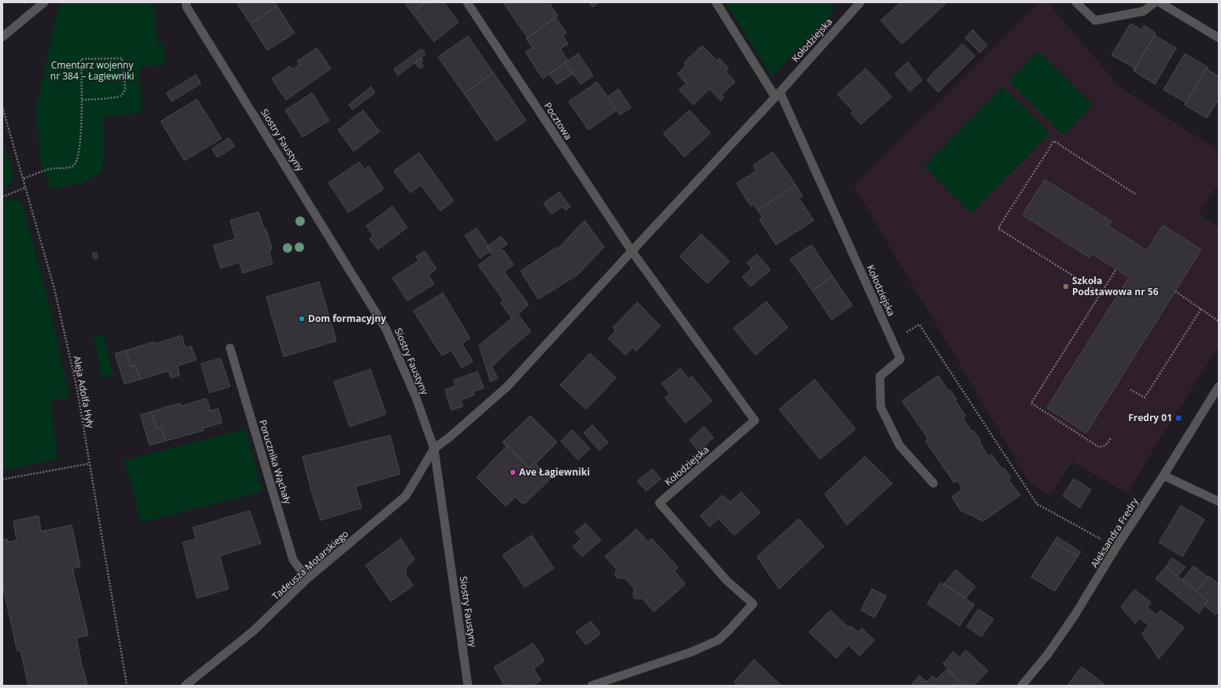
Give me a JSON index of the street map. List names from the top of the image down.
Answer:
{
  "streets": {
    "street": [
      "Kołodziejska",
      "Pocztowa",
      "Siostry Faustyny",
      "Porucznika Wąchały",
      "Aleksandra Fredry",
      "Tadeusza Motarskiego"
    ],
    "path": ["Aleja Adolfa Hyły"]
  },
  "crossings": [
    ["Kołodziejska", "Pocztowa"],
    ["Kołodziejska", "Siostry Faustyny"],
    ["Kołodziejska", "Tadeusza Motarskiego"],
    ["Siostry Faustyny", "Tadeusza Motarskiego"],
    ["Porucznika Wąchały", "Tadeusza Motarskiego"]
  ],
  "parks": ["Cmentarz wojenny nr 384 – Łagiewniki"],
  "places": {
    "other": ["Szkoła Podstawowa nr 56", "Dom formacyjny", "Ave Łagiewniki"],
    "transit": ["Fredry 01"]
  }
}
